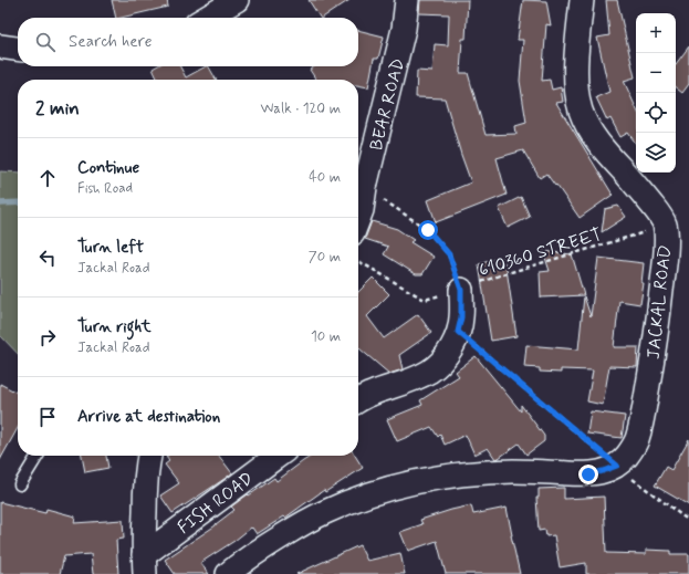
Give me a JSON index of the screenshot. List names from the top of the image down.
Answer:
{
  "streets": {
    "street": ["BEAR ROAD", "JACKAL ROAD", "FISH ROAD"],
    "path": ["610360 STREET"]
  },
  "crossings": [
    ["610360 STREET", "JACKAL ROAD"]
  ],
  "page": {
    "map_buttons": ["+", "−"],
    "search": "Search here",
    "heading": ["2 min", "Walk · 120 m"],
    "list": [
      ["Continue", "Fish Road", "40 m"],
      ["Turn left", "Jackal Road", "70 m"],
      ["Turn right", "Jackal Road", "10 m"],
      "Arrive at destination"
    ]
  }
}
